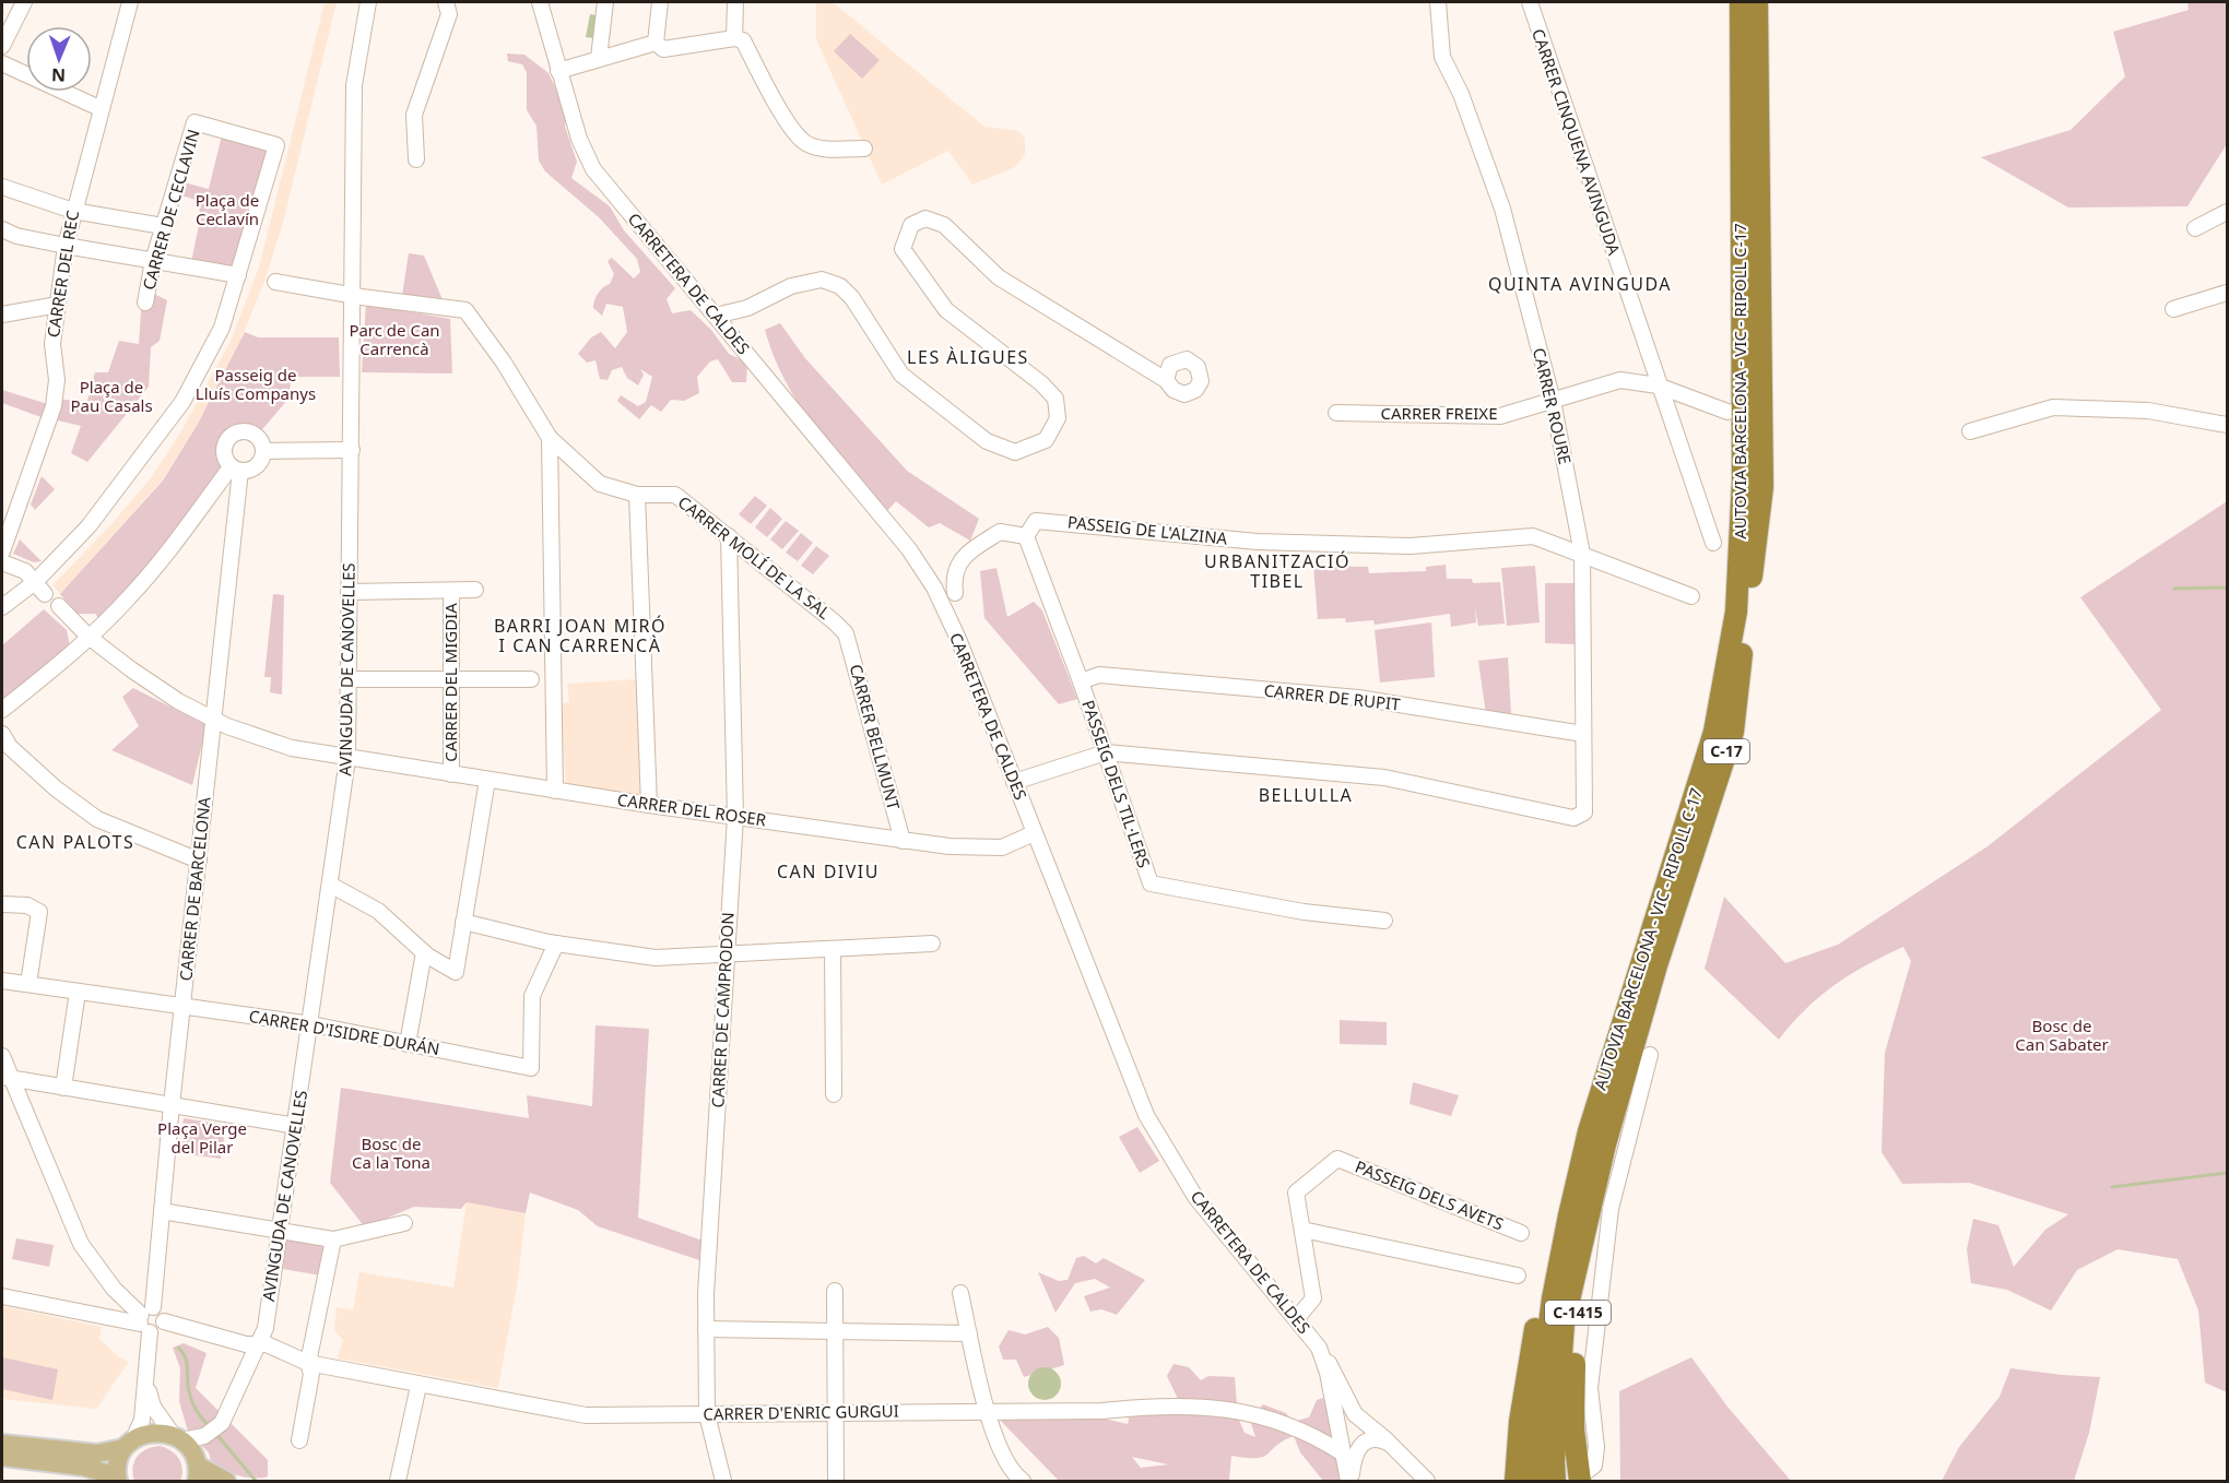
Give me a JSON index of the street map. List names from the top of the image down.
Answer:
{
  "streets": {
    "highway": ["AUTOVIA BARCELONA - VIC - RIPOLL C-17", "C-17", "C-1415"],
    "street": [
      "CARRER CINQUENA AVINGUDA",
      "CARRER DE CECLAVIN",
      "CARRER DEL REC",
      "CARRETERA DE CALDES",
      "CARRER ROURE",
      "CARRER FREIXE",
      "PASSEIG DE L'ALZINA",
      "CARRER MOLÍ DE LA SAL",
      "AVINGUDA DE CANOVELLES",
      "CARRER DEL MIGDIA",
      "CARRER DE RUPIT",
      "CARRER BELLMUNT",
      "PASSEIG DELS TIL·LERS",
      "CARRER DEL ROSER",
      "CARRER DE BARCELONA",
      "CARRER DE CAMPRODON",
      "CARRER D'ISIDRE DURÁN",
      "PASSEIG DELS AVETS",
      "CARRER D'ENRIC GURGUI"
    ]
  },
  "crossings": [
    ["CARRER CINQUENA AVINGUDA", "CARRER FREIXE"],
    ["CARRETERA DE CALDES", "CARRER DEL ROSER"],
    ["CARRETERA DE CALDES", "CARRER D'ENRIC GURGUI"],
    ["AUTOVIA BARCELONA - VIC - RIPOLL C-17", "C-1415"],
    ["CARRER ROURE", "CARRER FREIXE"],
    ["CARRER ROURE", "PASSEIG DE L'ALZINA"],
    ["CARRER ROURE", "CARRER DE RUPIT"],
    ["CARRER ROURE", "PASSEIG DELS TIL·LERS"],
    ["PASSEIG DE L'ALZINA", "PASSEIG DELS TIL·LERS"],
    ["CARRER MOLÍ DE LA SAL", "AVINGUDA DE CANOVELLES"],
    ["CARRER MOLÍ DE LA SAL", "CARRER BELLMUNT"],
    ["CARRER MOLÍ DE LA SAL", "CARRER DE CAMPRODON"],
    ["AVINGUDA DE CANOVELLES", "CARRER DEL ROSER"],
    ["AVINGUDA DE CANOVELLES", "CARRER DE BARCELONA"],
    ["AVINGUDA DE CANOVELLES", "CARRER D'ISIDRE DURÁN"],
    ["AVINGUDA DE CANOVELLES", "CARRER D'ENRIC GURGUI"],
    ["CARRER DEL MIGDIA", "CARRER DEL ROSER"],
    ["CARRER DE RUPIT", "PASSEIG DELS TIL·LERS"],
    ["CARRER BELLMUNT", "CARRER DEL ROSER"],
    ["CARRER DEL ROSER", "CARRER DE BARCELONA"],
    ["CARRER DEL ROSER", "CARRER DE CAMPRODON"],
    ["CARRER DE BARCELONA", "CARRER D'ISIDRE DURÁN"],
    ["CARRER DE BARCELONA", "CARRER D'ENRIC GURGUI"],
    ["CARRER DE CAMPRODON", "CARRER D'ENRIC GURGUI"]
  ],
  "districts": [
    "QUINTA AVINGUDA",
    "LES ÀLIGUES",
    "URBANITZACIÓ TIBEL",
    "BARRI JOAN MIRÓ I CAN CARRENCÀ",
    "BELLULLA",
    "CAN PALOTS",
    "CAN DIVIU"
  ],
  "parks": [
    "Plaça de Ceclavín",
    "Parc de Can Carrencà",
    "Passeig de Lluís Companys",
    "Plaça de Pau Casals",
    "Bosc de Can Sabater",
    "Plaça Verge del Pilar",
    "Bosc de Ca la Tona"
  ],
  "north": "bottom"
}
